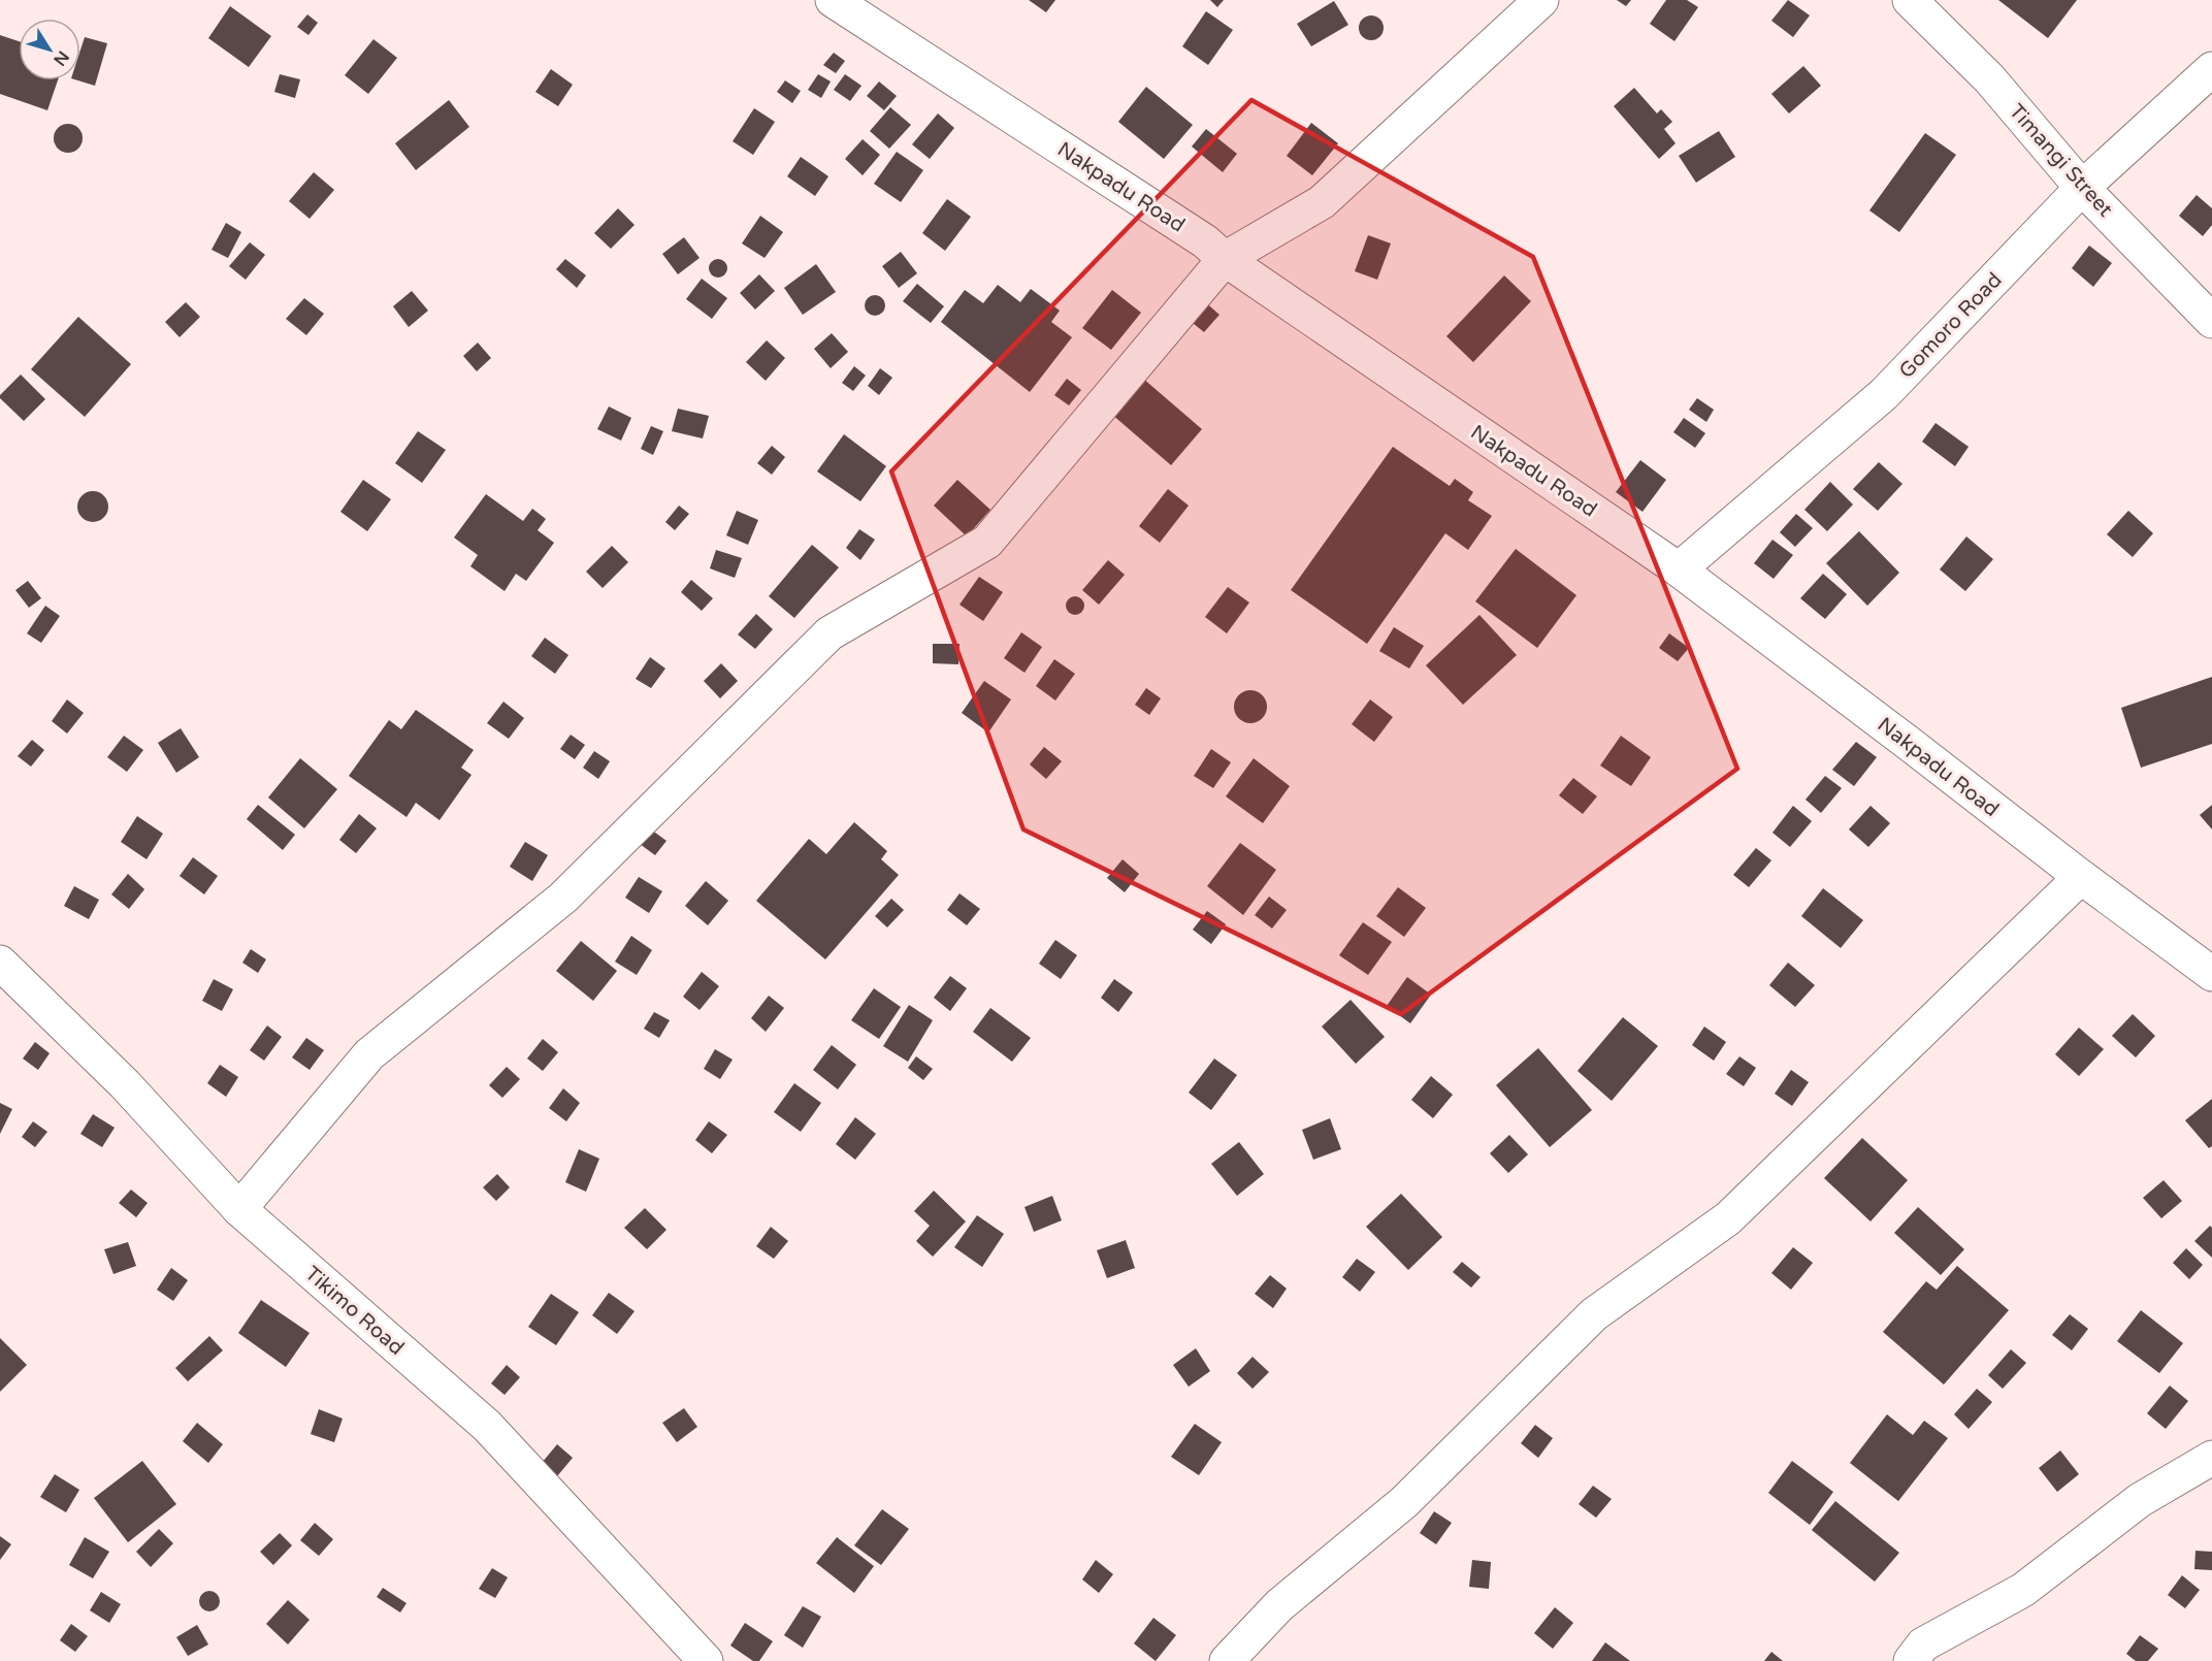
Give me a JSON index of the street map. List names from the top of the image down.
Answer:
{
  "streets": {
    "street": [
      "Timangi Street",
      "Nakpadu Road",
      "Gomoro Road",
      "Tikimo Road"
    ]
  },
  "crossings": [
    ["Timangi Street", "Gomoro Road"],
    ["Nakpadu Road", "Gomoro Road"]
  ],
  "north": "bottom right"
}
